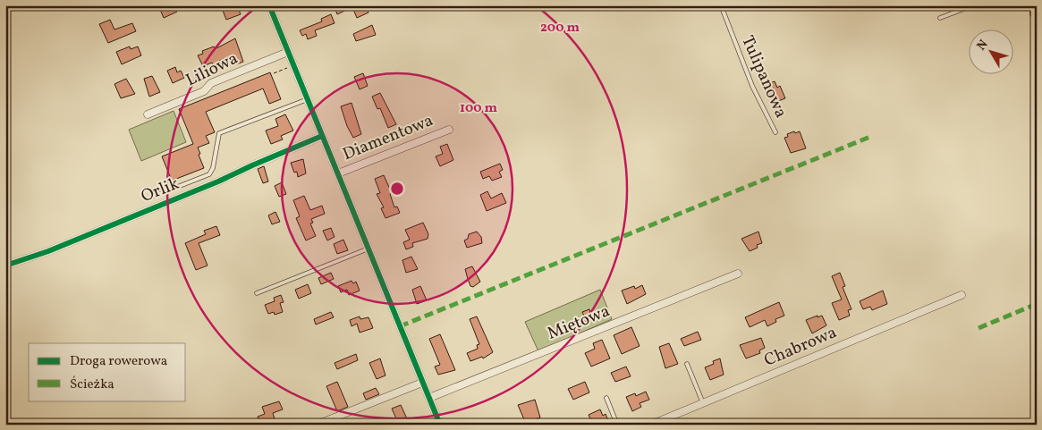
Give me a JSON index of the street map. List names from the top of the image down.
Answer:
{
  "streets": {
    "street": [
      "Liliowa",
      "Diamentowa",
      "Orlik",
      "Miętowa",
      "Chabrowa"
    ],
    "lane": ["Tulipanowa"]
  },
  "legend": ["Droga rowerowa", "Ścieżka"],
  "north": "top left",
  "rings": ["200 m", "100 m"]
}
